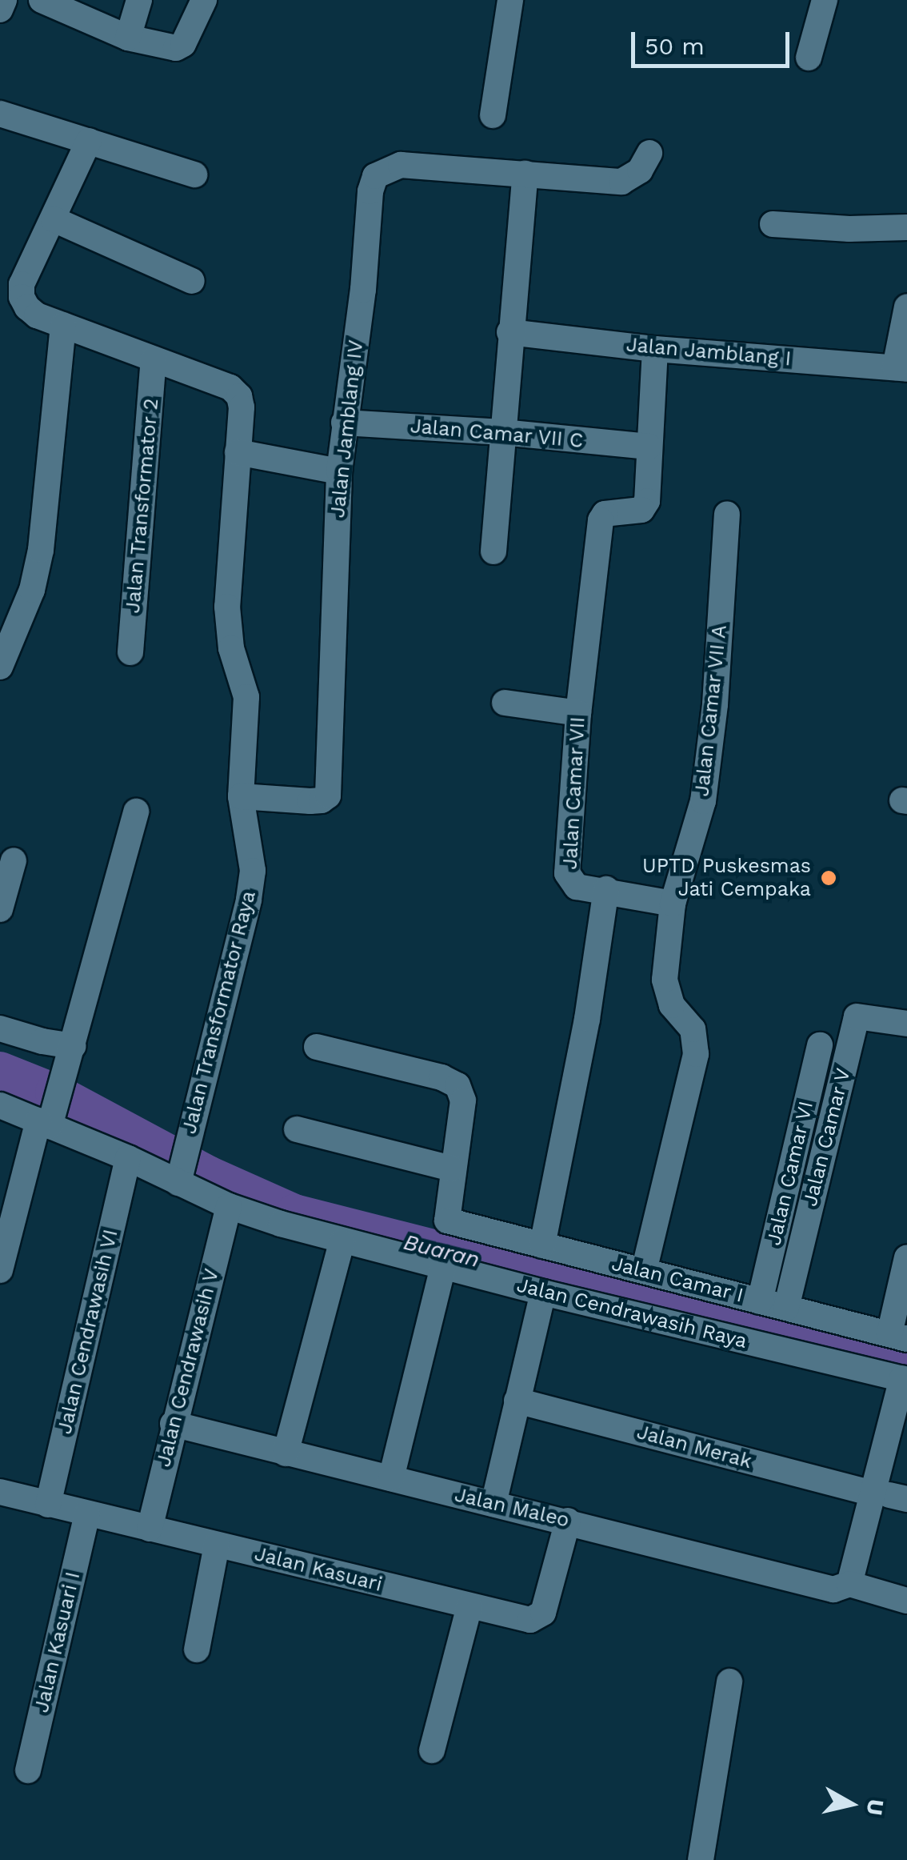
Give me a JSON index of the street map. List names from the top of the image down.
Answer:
{
  "streets": {
    "street": [
      "Jalan Jamblang I",
      "Jalan Jamblang IV",
      "Jalan Camar VII C",
      "Jalan Transformator 2",
      "Jalan Camar VII A",
      "Jalan Camar VII",
      "Jalan Transformator Raya",
      "Jalan Camar V",
      "Jalan Camar VI",
      "Jalan Camar I",
      "Jalan Cendrawasih Raya",
      "Jalan Cendrawasih VI",
      "Jalan Cendrawasih V",
      "Jalan Merak",
      "Jalan Maleo",
      "Jalan Kasuari",
      "Jalan Kasuari I"
    ]
  },
  "crossings": [
    ["Jalan Jamblang I", "Jalan Camar VII"],
    ["Jalan Jamblang IV", "Jalan Camar VII C"],
    ["Jalan Jamblang IV", "Jalan Transformator Raya"],
    ["Jalan Camar VII C", "Jalan Camar VII"],
    ["Jalan Transformator 2", "Jalan Transformator Raya"],
    ["Jalan Camar VII A", "Jalan Camar VII"],
    ["Jalan Transformator Raya", "Jalan Cendrawasih Raya"],
    ["Jalan Camar V", "Jalan Camar I"],
    ["Jalan Camar VI", "Jalan Camar I"],
    ["Jalan Camar I", "Jalan Cendrawasih Raya"],
    ["Jalan Cendrawasih Raya", "Jalan Cendrawasih VI"],
    ["Jalan Cendrawasih Raya", "Jalan Cendrawasih V"],
    ["Jalan Cendrawasih VI", "Jalan Kasuari"],
    ["Jalan Cendrawasih V", "Jalan Maleo"],
    ["Jalan Cendrawasih V", "Jalan Kasuari"],
    ["Jalan Maleo", "Jalan Kasuari"],
    ["Jalan Kasuari", "Jalan Kasuari I"]
  ],
  "water": ["Buaran"],
  "places": ["UPTD Puskesmas Jati Cempaka"],
  "scale_bar": "50 m",
  "north": "right"
}
